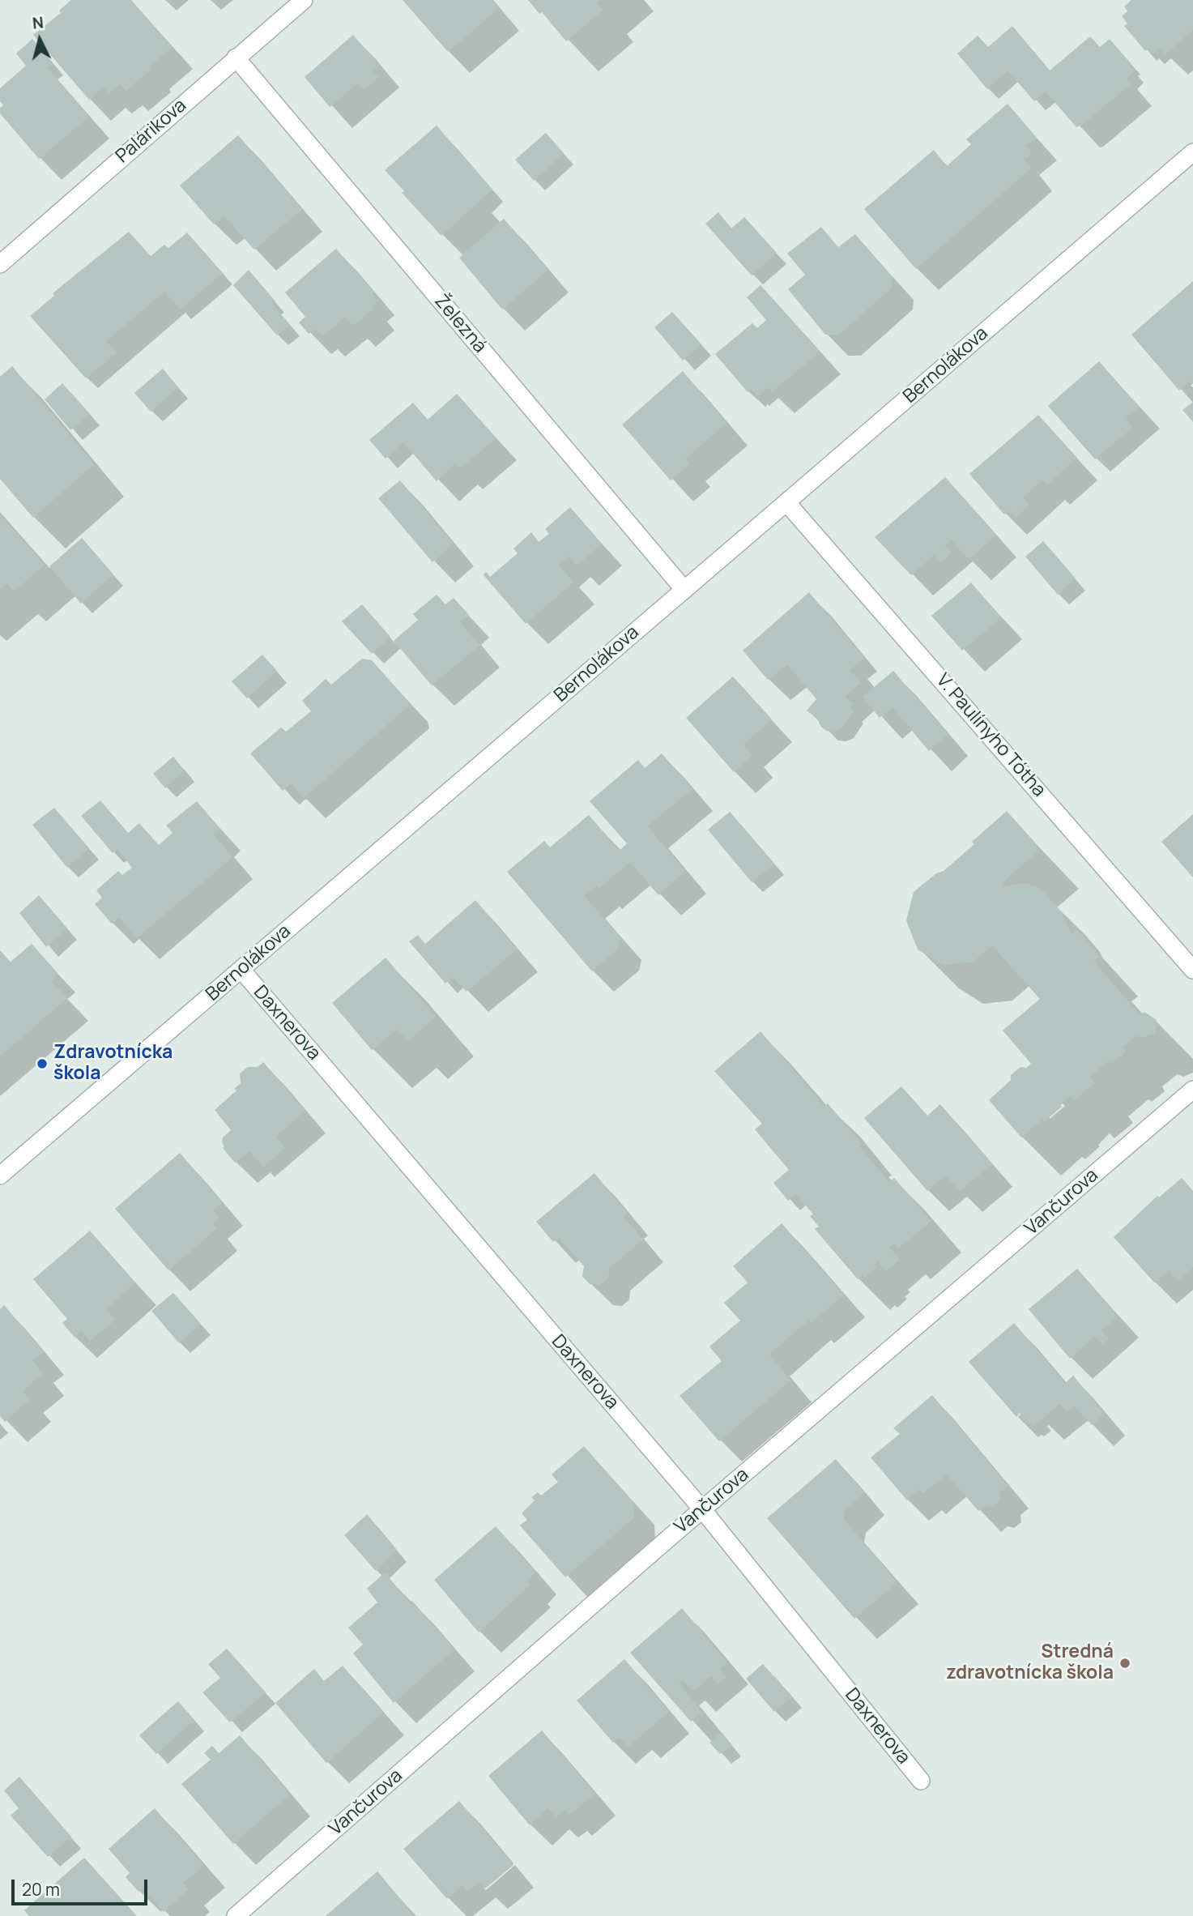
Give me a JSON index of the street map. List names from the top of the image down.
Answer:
{
  "streets": {
    "street": [
      "Palárikova",
      "Železná",
      "Bernolákova",
      "V. Paulínyho Tótha",
      "Daxnerova",
      "Vančurova"
    ]
  },
  "crossings": [
    ["Palárikova", "Železná"],
    ["Železná", "Bernolákova"],
    ["Bernolákova", "V. Paulínyho Tótha"],
    ["Bernolákova", "Daxnerova"],
    ["Daxnerova", "Vančurova"]
  ],
  "places": ["Zdravotnícka škola", "Stredná zdravotnícka škola"],
  "scale_bar": "20 m",
  "north": "top"
}
